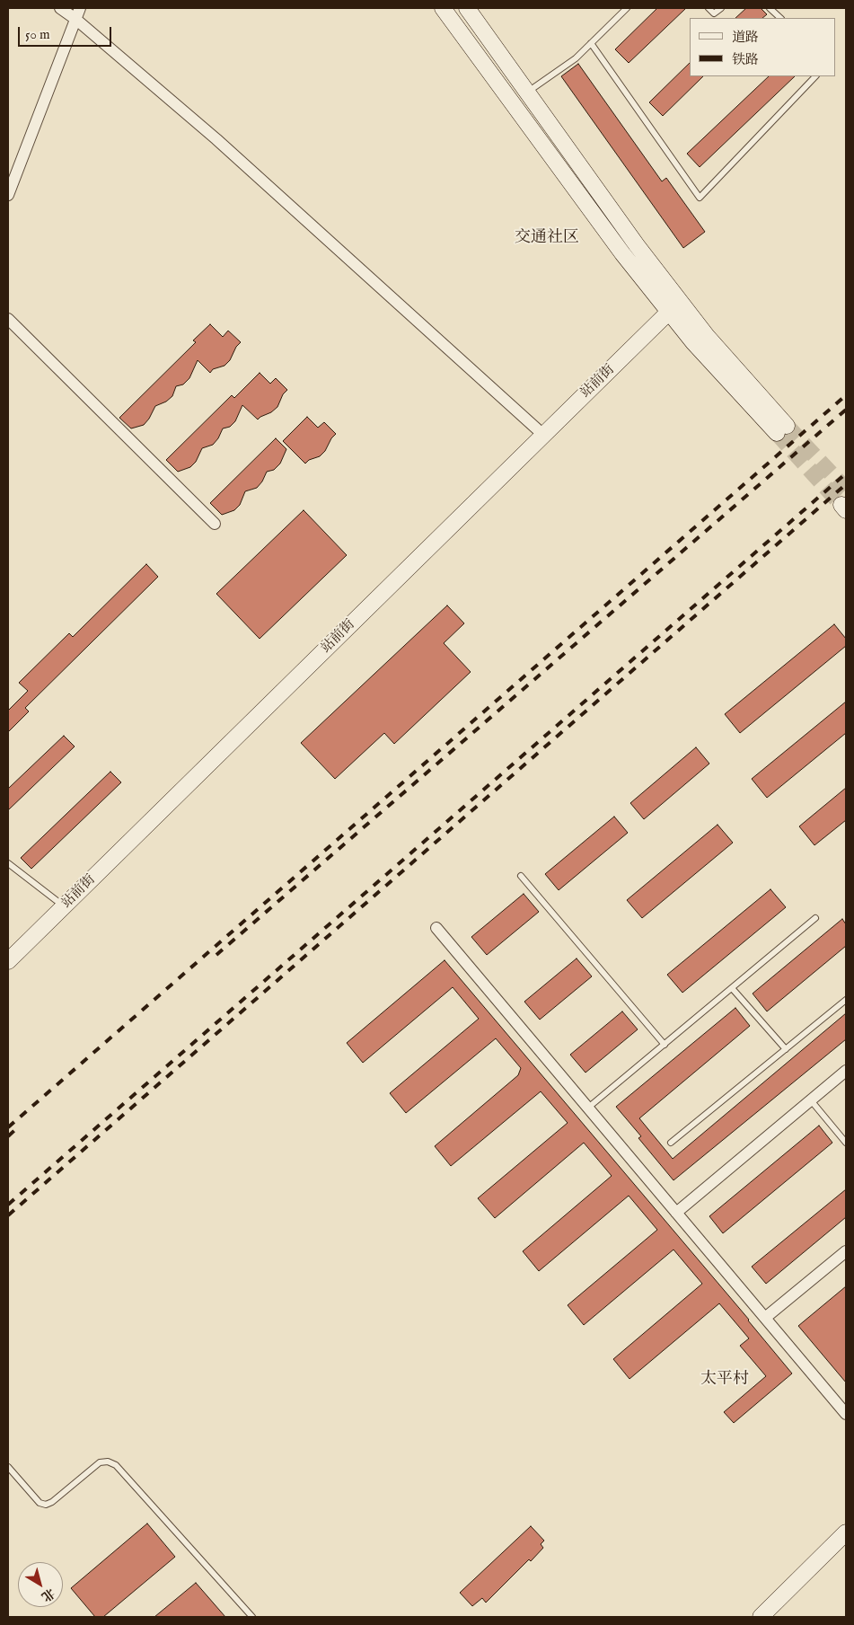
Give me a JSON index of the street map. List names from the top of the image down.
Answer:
{
  "streets": {
    "main road": ["站前街"]
  },
  "districts": ["交通社区", "太平村"],
  "legend": ["道路", "铁路"],
  "scale_bar": "50 m",
  "north": "bottom right"
}
